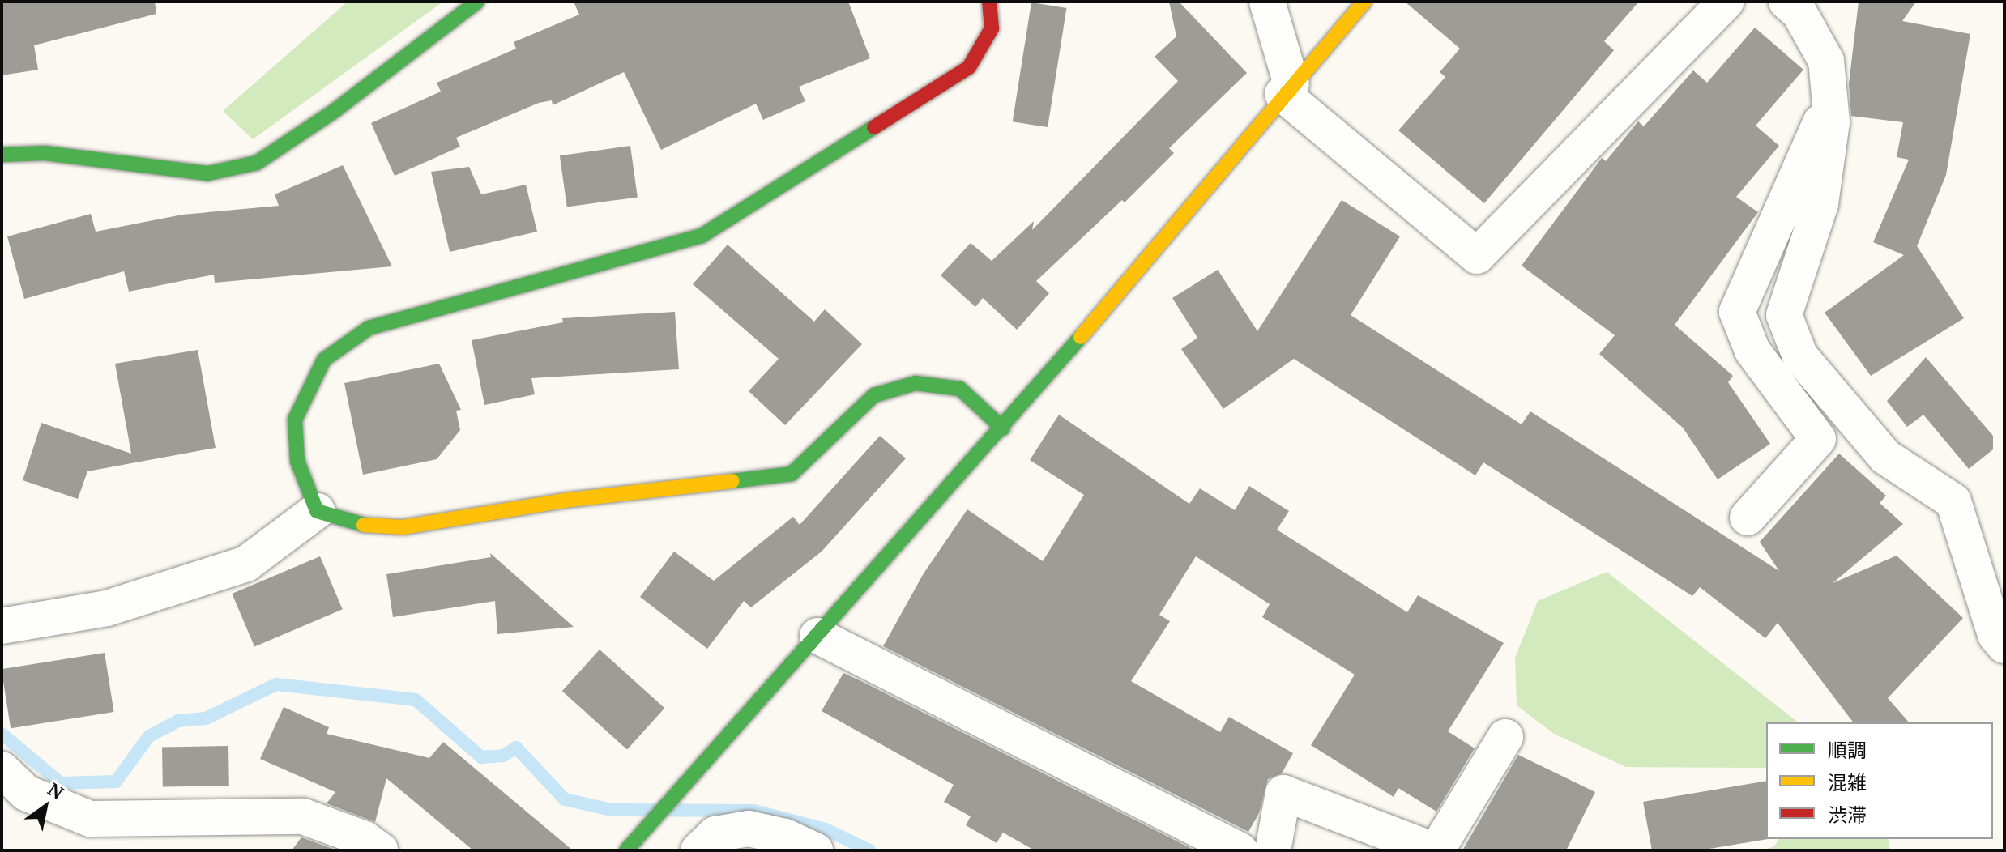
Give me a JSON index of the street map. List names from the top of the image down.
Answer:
{
  "legend": ["順調", "混雑", "渋滞"],
  "north": "top right"
}
